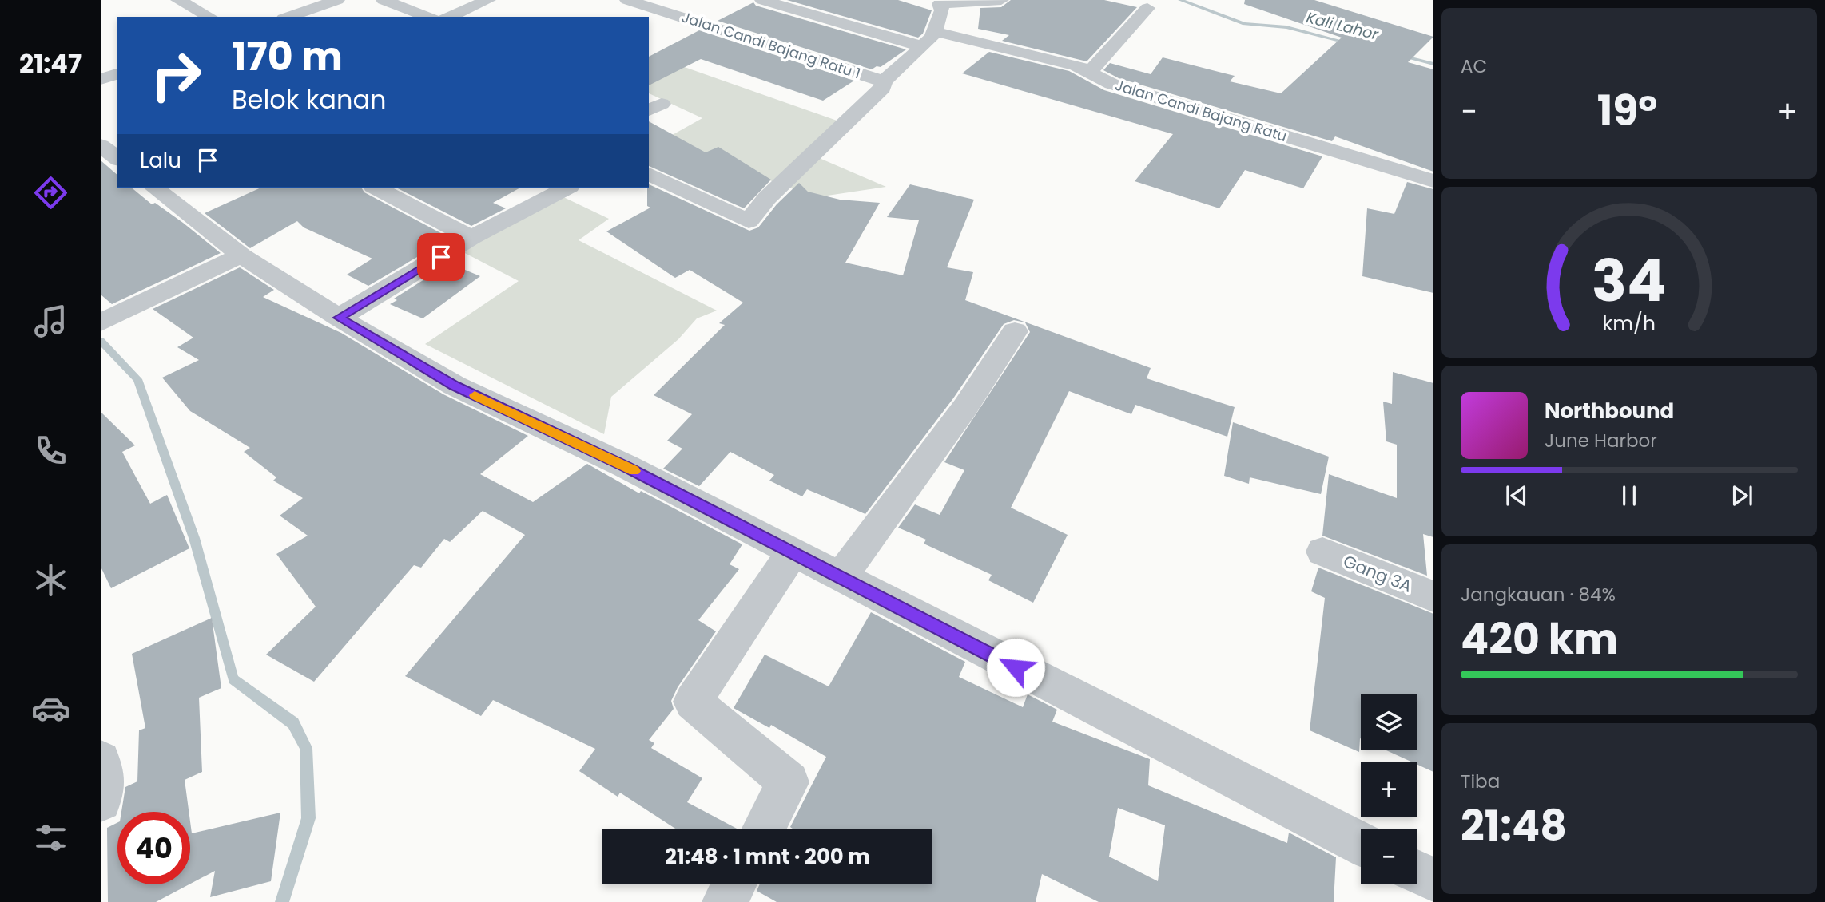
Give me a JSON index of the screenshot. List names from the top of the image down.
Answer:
{
  "streets": {
    "street": ["Jalan Candi Bajang Ratu 1", "Jalan Candi Bajang Ratu", "Gang 3A"]
  },
  "water": ["Kali Lahor"],
  "page": {
    "tabs": "21:47",
    "tile": [
      "AC",
      ["Jangkauan · 84%", "420 km"],
      ["Tiba", "21:48"]
    ],
    "turn": ["170 m", "Belok kanan"],
    "heat": ["−", "19°", "+"],
    "then": "Lalu",
    "song": ["Northbound", "June Harbor"],
    "map_buttons": ["+", "−"],
    "limit": "40",
    "trip": "21:48 · 1 mnt · 200 m",
    "gauge": ["34", "km/h"]
  }
}
